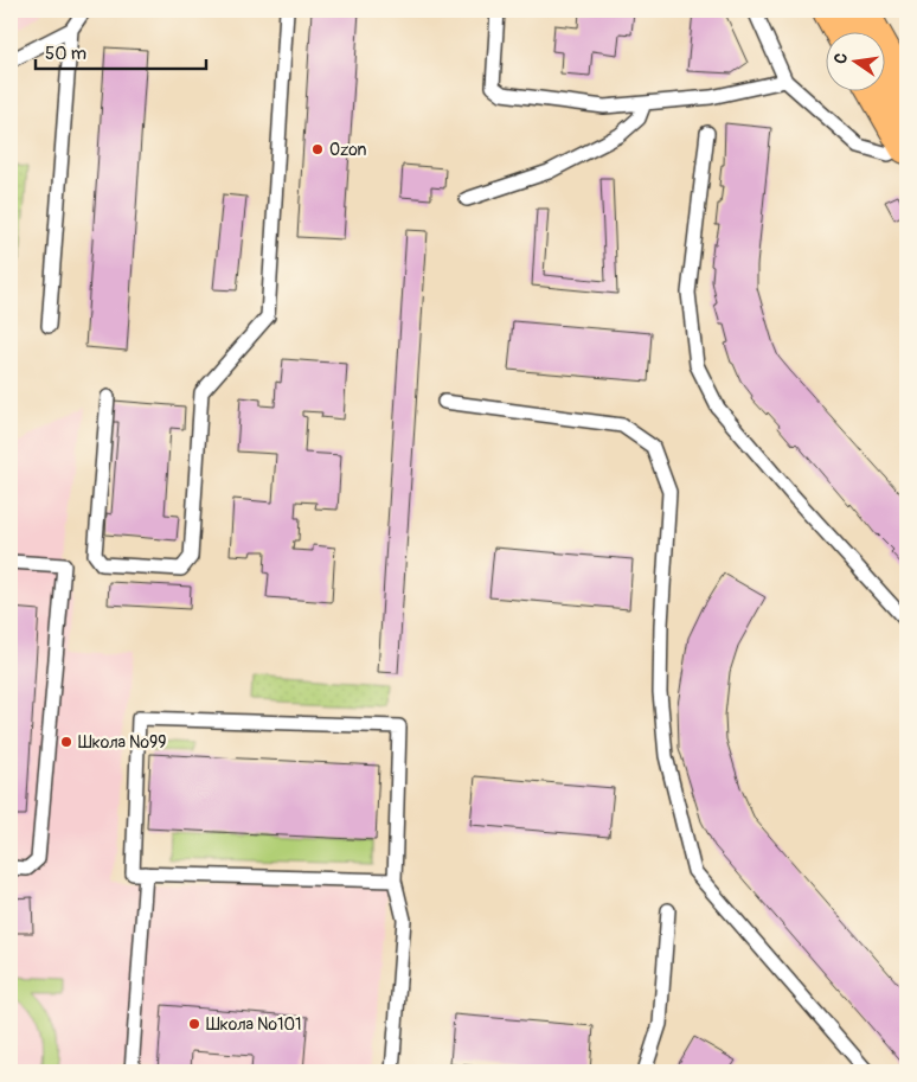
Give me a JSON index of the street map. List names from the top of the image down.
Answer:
{
  "places": ["Ozon", "Школа №99", "Школа №101"],
  "scale_bar": "50 m",
  "north": "left"
}
